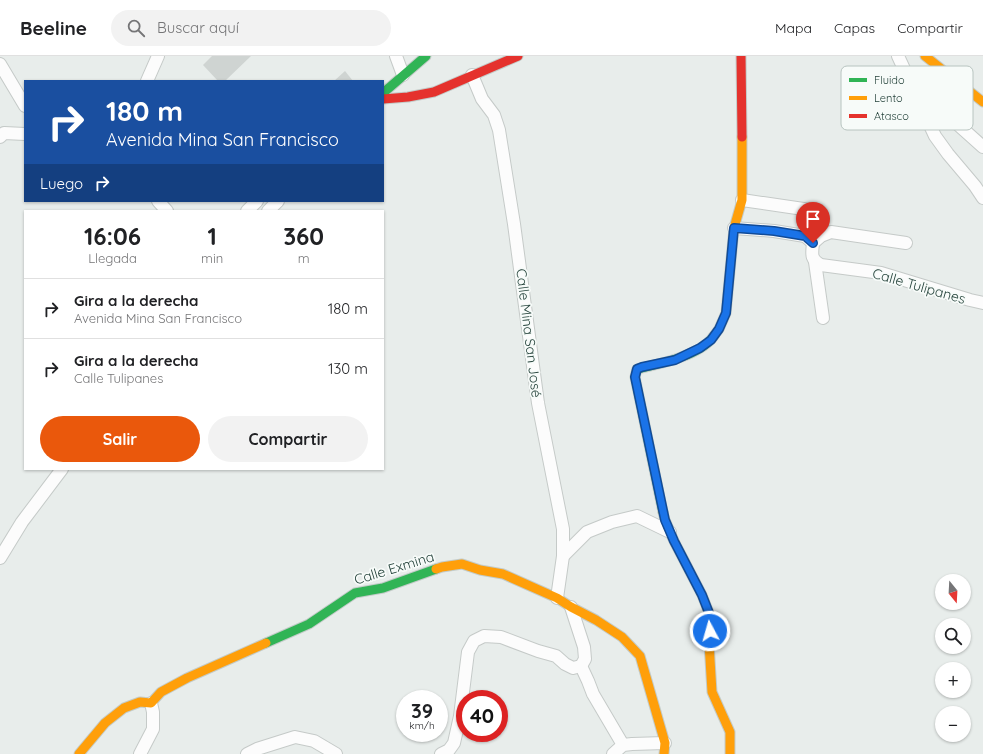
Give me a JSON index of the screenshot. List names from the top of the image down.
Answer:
{
  "streets": {
    "street": ["Calle Tulipanes", "Calle Mina San José", "Calle Exmina"]
  },
  "crossings": [
    ["Calle Mina San José", "Calle Exmina"]
  ],
  "legend": ["Fluido", "Lento", "Atasco"],
  "north": "bottom",
  "page": {
    "header": "Beeline",
    "search": "Buscar aquí",
    "nav": ["Mapa", "Capas", "Compartir"],
    "turn": ["180 m", "Avenida Mina San Francisco"],
    "then": "Luego",
    "eta": [
      "16:06",
      "Llegada",
      "1",
      "min",
      "360",
      "m"
    ],
    "list": [
      {
        "name": "Gira a la derecha",
        "note": "Avenida Mina San Francisco",
        "value": "180 m"
      },
      {
        "name": "Gira a la derecha",
        "note": "Calle Tulipanes",
        "value": "130 m"
      }
    ],
    "buttons": ["Salir", "Compartir"],
    "map_buttons": ["+", "−"],
    "speed": "39 km/h",
    "limit": "40"
  }
}
